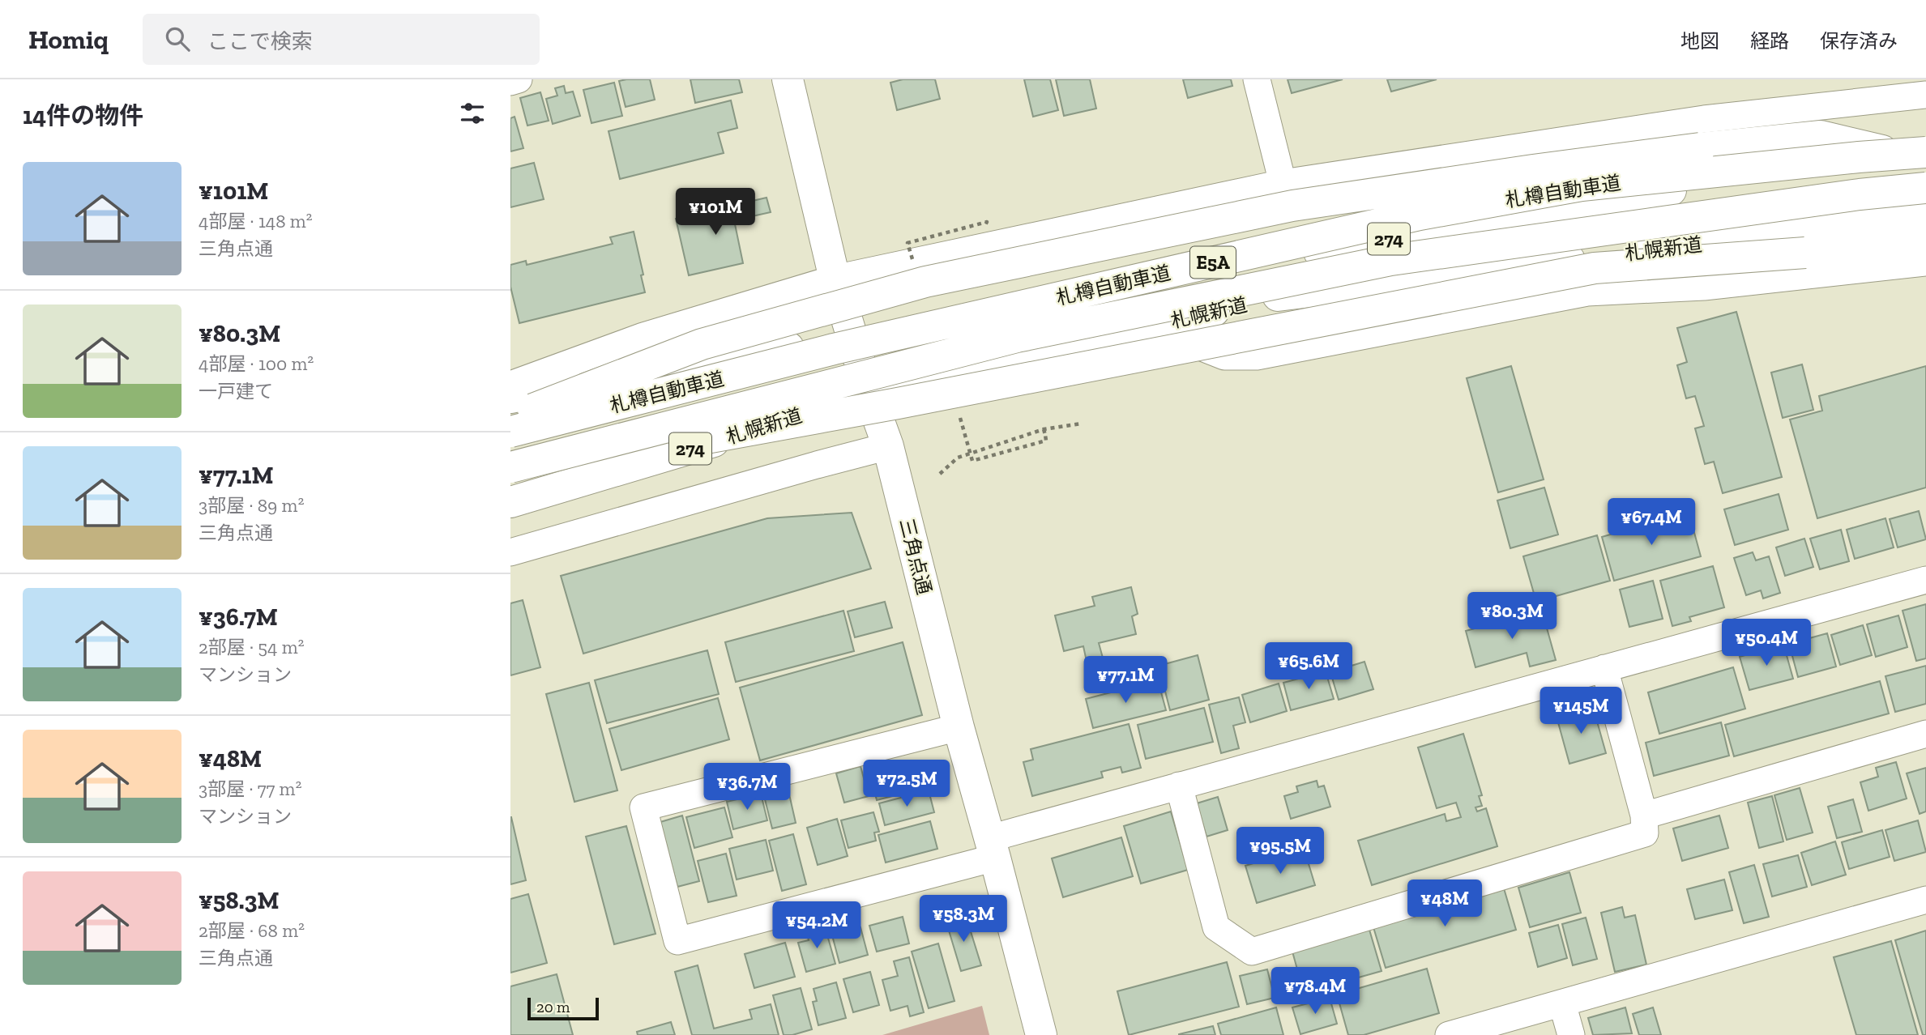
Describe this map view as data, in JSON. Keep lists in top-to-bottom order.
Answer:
{
  "streets": {
    "main road": [
      "札樽自動車道",
      "274",
      "札幌新道",
      "E5A",
      "三角点通"
    ]
  },
  "crossings": [
    ["札幌新道", "三角点通"]
  ],
  "scale_bar": "20 m",
  "page": {
    "header": "Homiq",
    "search": "ここで検索",
    "nav": ["地図", "経路", "保存済み"],
    "heading": "14件の物件",
    "list": [
      {
        "name": "¥101M",
        "note": "4部屋 · 148 m² · 三角点通"
      },
      {
        "name": "¥80.3M",
        "note": "4部屋 · 100 m² · 一戸建て"
      },
      {
        "name": "¥77.1M",
        "note": "3部屋 · 89 m² · 三角点通"
      },
      {
        "name": "¥36.7M",
        "note": "2部屋 · 54 m² · マンション"
      },
      {
        "name": "¥48M",
        "note": "3部屋 · 77 m² · マンション"
      },
      {
        "name": "¥58.3M",
        "note": "2部屋 · 68 m² · 三角点通"
      }
    ],
    "price": [
      "¥101M",
      "¥67.4M",
      "¥80.3M",
      "¥50.4M",
      "¥65.6M",
      "¥77.1M",
      "¥145M",
      "¥72.5M",
      "¥36.7M",
      "¥95.5M",
      "¥48M",
      "¥58.3M",
      "¥54.2M",
      "¥78.4M"
    ],
    "scale": "20 m"
  }
}
